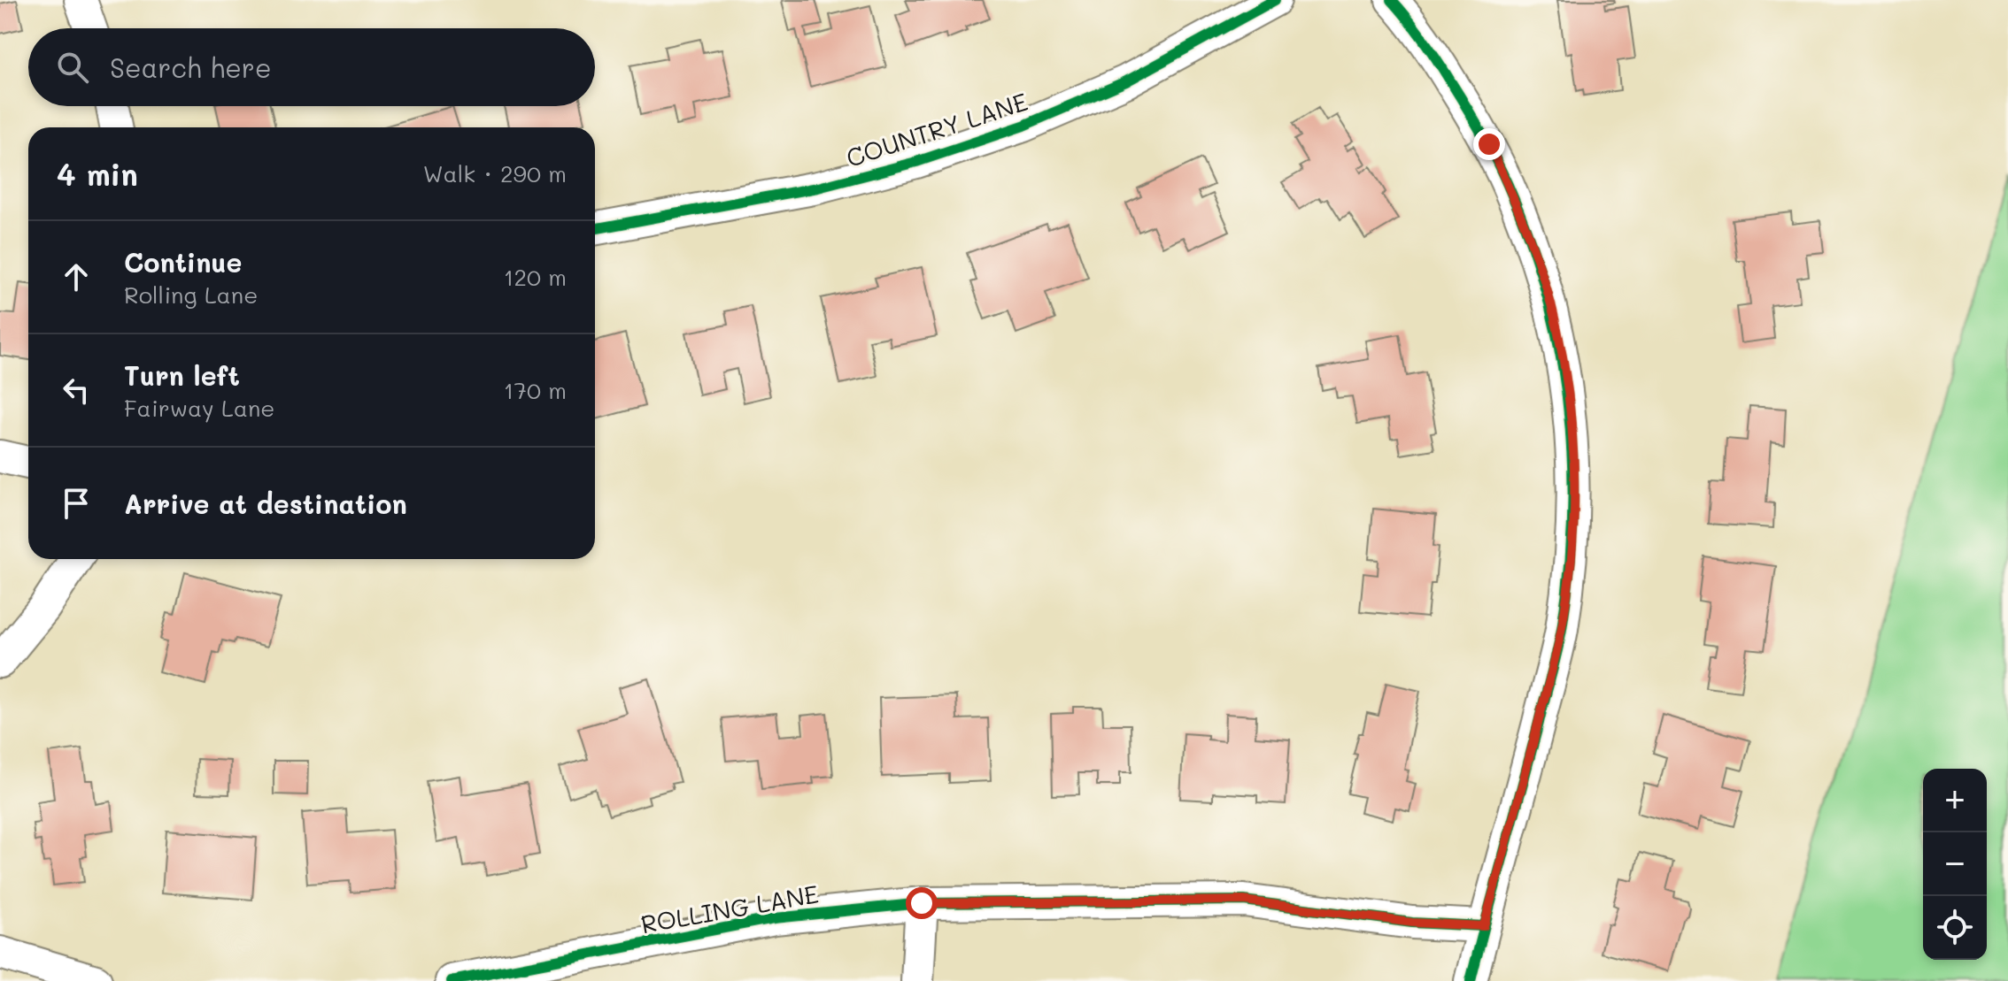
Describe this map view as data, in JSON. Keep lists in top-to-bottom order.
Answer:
{
  "streets": {
    "street": ["COUNTRY LANE", "ROLLING LANE"]
  },
  "page": {
    "search": "Search here",
    "heading": ["4 min", "Walk · 290 m"],
    "list": [
      ["Continue", "Rolling Lane", "120 m"],
      ["Turn left", "Fairway Lane", "170 m"],
      "Arrive at destination"
    ],
    "map_buttons": ["+", "−"]
  }
}
